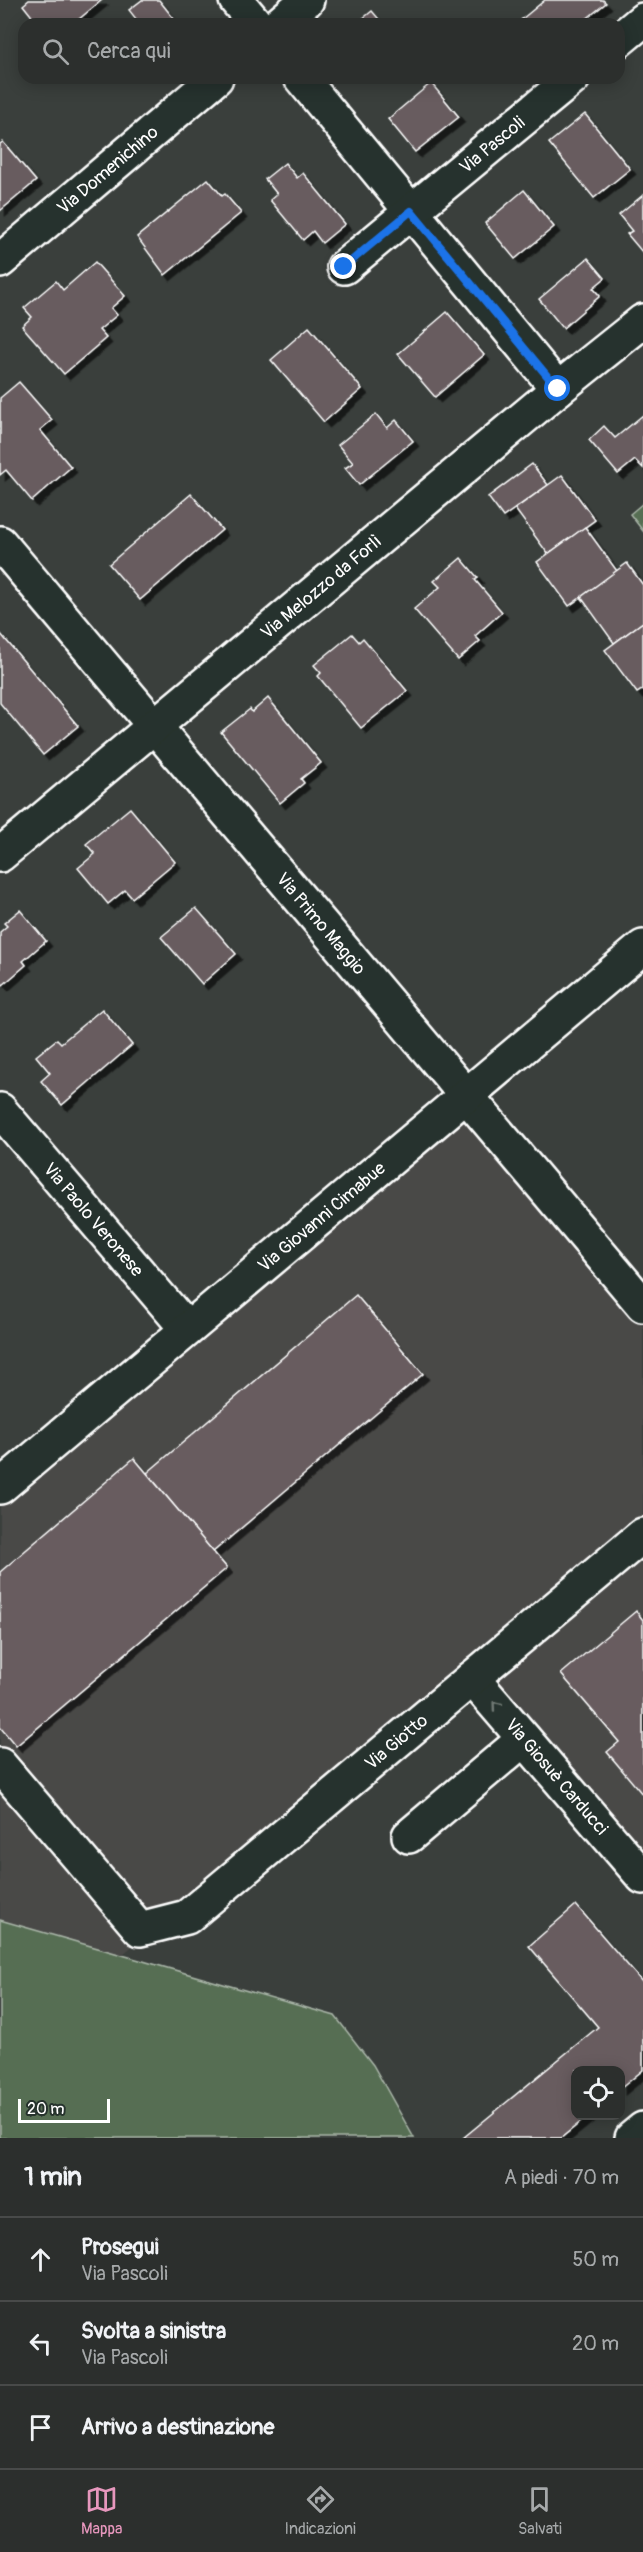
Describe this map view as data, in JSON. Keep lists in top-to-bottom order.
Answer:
{
  "streets": {
    "street": [
      "Via Pascoli",
      "Via Domenichino",
      "Via Melozzo da Forlì",
      "Via Primo Maggio",
      "Via Giovanni Cimabue",
      "Via Paolo Veronese",
      "Via Giotto",
      "Via Giosuè Carducci"
    ]
  },
  "crossings": [
    ["Via Melozzo da Forlì", "Via Primo Maggio"],
    ["Via Primo Maggio", "Via Giovanni Cimabue"],
    ["Via Giovanni Cimabue", "Via Paolo Veronese"],
    ["Via Giotto", "Via Giosuè Carducci"]
  ],
  "scale_bar": "20 m",
  "page": {
    "search": "Cerca qui",
    "scale": "20 m",
    "heading": ["1 min", "A piedi · 70 m"],
    "list": [
      ["Prosegui", "Via Pascoli", "50 m"],
      ["Svolta a sinistra", "Via Pascoli", "20 m"],
      "Arrivo a destinazione"
    ],
    "nav": ["Mappa", "Indicazioni", "Salvati"]
  }
}
